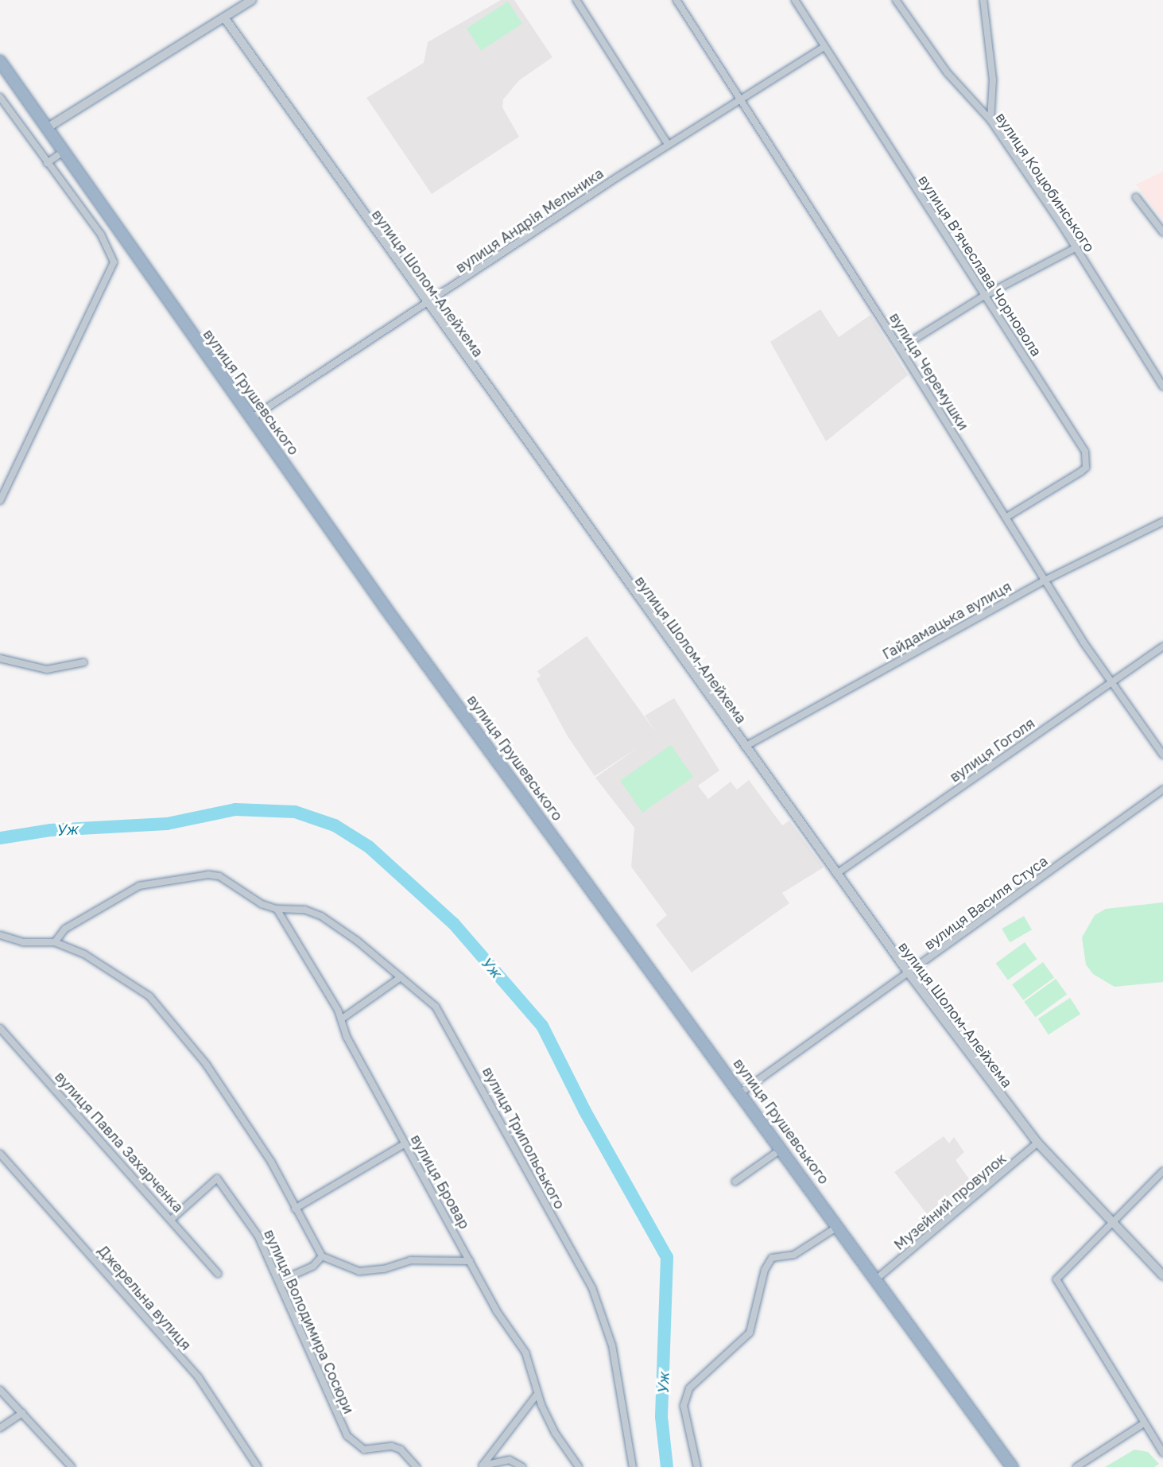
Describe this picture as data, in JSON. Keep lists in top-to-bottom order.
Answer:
{
  "streets": {
    "highway": ["вулиця Грушевського"],
    "street": [
      "вулиця Коцюбинського",
      "вулиця Андрія Мельника",
      "вулиця Вʼячеслава Чорновола",
      "вулиця Шолом-Алейхема",
      "вулиця Черемушки",
      "Гайдамацька вулиця",
      "вулиця Гоголя",
      "вулиця Василя Стуса",
      "вулиця Трипольського",
      "вулиця Павла Захарченка",
      "вулиця Бровар",
      "Музейний провулок",
      "Джерельна вулиця",
      "вулиця Володимира Сосюри"
    ]
  },
  "crossings": [
    ["вулиця Андрія Мельника", "вулиця Вʼячеслава Чорновола"],
    ["вулиця Андрія Мельника", "вулиця Шолом-Алейхема"],
    ["вулиця Андрія Мельника", "вулиця Черемушки"],
    ["вулиця Андрія Мельника", "вулиця Грушевського"],
    ["вулиця Вʼячеслава Чорновола", "вулиця Черемушки"],
    ["вулиця Шолом-Алейхема", "Гайдамацька вулиця"],
    ["вулиця Шолом-Алейхема", "вулиця Гоголя"],
    ["вулиця Шолом-Алейхема", "вулиця Василя Стуса"],
    ["вулиця Шолом-Алейхема", "Музейний провулок"],
    ["вулиця Черемушки", "Гайдамацька вулиця"],
    ["вулиця Черемушки", "вулиця Гоголя"],
    ["вулиця Грушевського", "вулиця Василя Стуса"],
    ["вулиця Грушевського", "Музейний провулок"],
    ["вулиця Трипольського", "вулиця Бровар"],
    ["вулиця Павла Захарченка", "вулиця Володимира Сосюри"]
  ],
  "water": ["Уж"]
}
